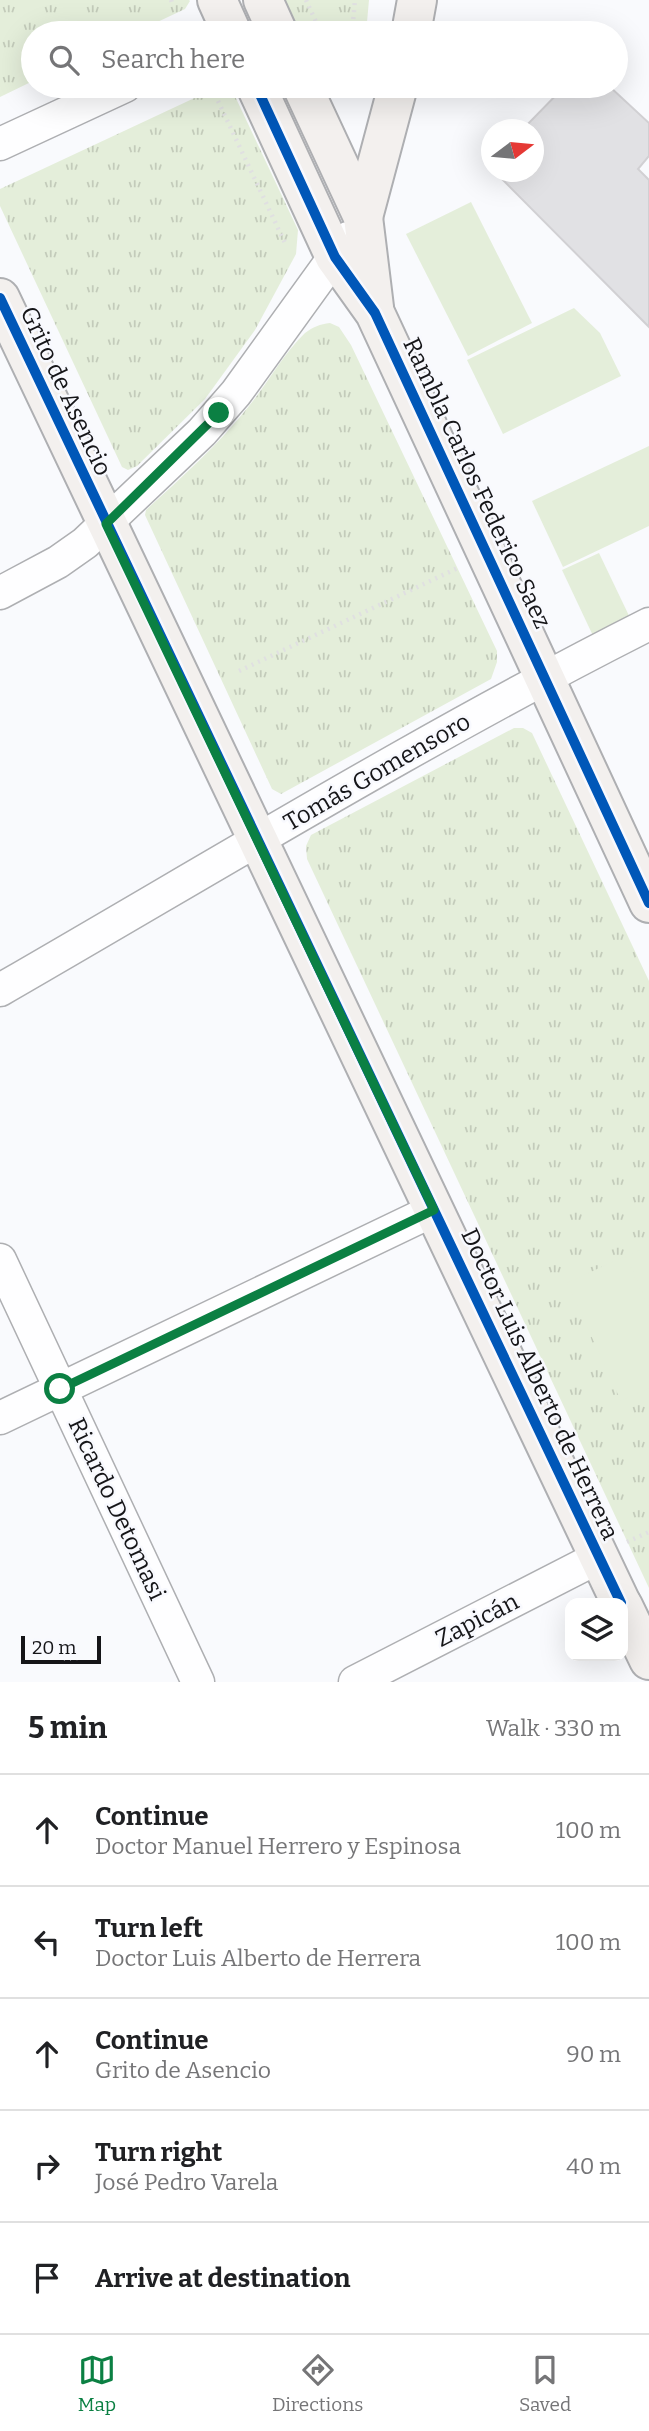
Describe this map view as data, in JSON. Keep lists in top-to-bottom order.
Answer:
{
  "streets": {
    "street": [
      "Grito de Asencio",
      "Rambla Carlos Federico Saez",
      "Tomás Gomensoro",
      "Doctor Luis Alberto de Herrera",
      "Ricardo Detomasi",
      "Zapicán"
    ]
  },
  "crossings": [
    ["Grito de Asencio", "Tomás Gomensoro"],
    ["Grito de Asencio", "Doctor Luis Alberto de Herrera"],
    ["Rambla Carlos Federico Saez", "Tomás Gomensoro"],
    ["Tomás Gomensoro", "Doctor Luis Alberto de Herrera"],
    ["Doctor Luis Alberto de Herrera", "Zapicán"]
  ],
  "scale_bar": "20 m",
  "north": "right",
  "page": {
    "search": "Search here",
    "scale": "20 m",
    "heading": ["5 min", "Walk · 330 m"],
    "list": [
      ["Continue", "Doctor Manuel Herrero y Espinosa", "100 m"],
      ["Turn left", "Doctor Luis Alberto de Herrera", "100 m"],
      ["Continue", "Grito de Asencio", "90 m"],
      ["Turn right", "José Pedro Varela", "40 m"],
      "Arrive at destination"
    ],
    "nav": ["Map", "Directions", "Saved"]
  }
}
